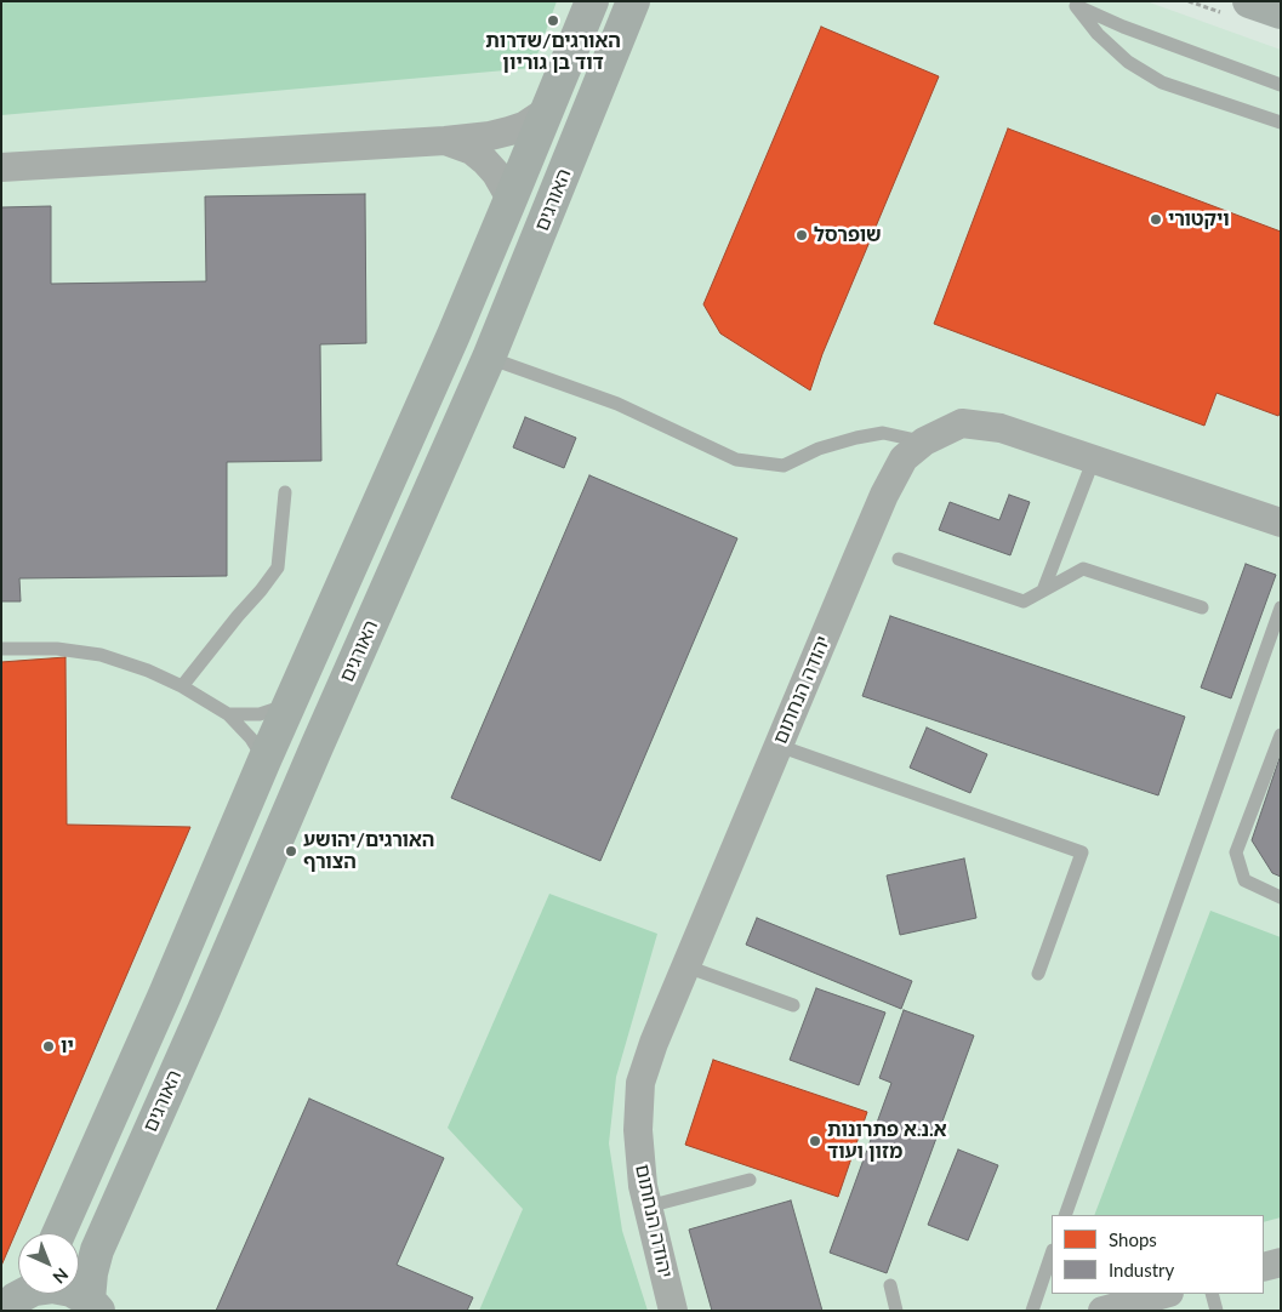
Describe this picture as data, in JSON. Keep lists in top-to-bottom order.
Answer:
{
  "streets": {
    "street": ["האורגים", "יהודה הנחתום"]
  },
  "places": [
    "האורגים/שדרות דוד בן גוריון",
    "ויקטורי",
    "שופרסל",
    "האורגים/יהושע הצורף",
    "יו",
    "א.נ.א פתרונות מזון ועוד"
  ],
  "legend": ["Shops", "Industry"],
  "north": "bottom right"
}
